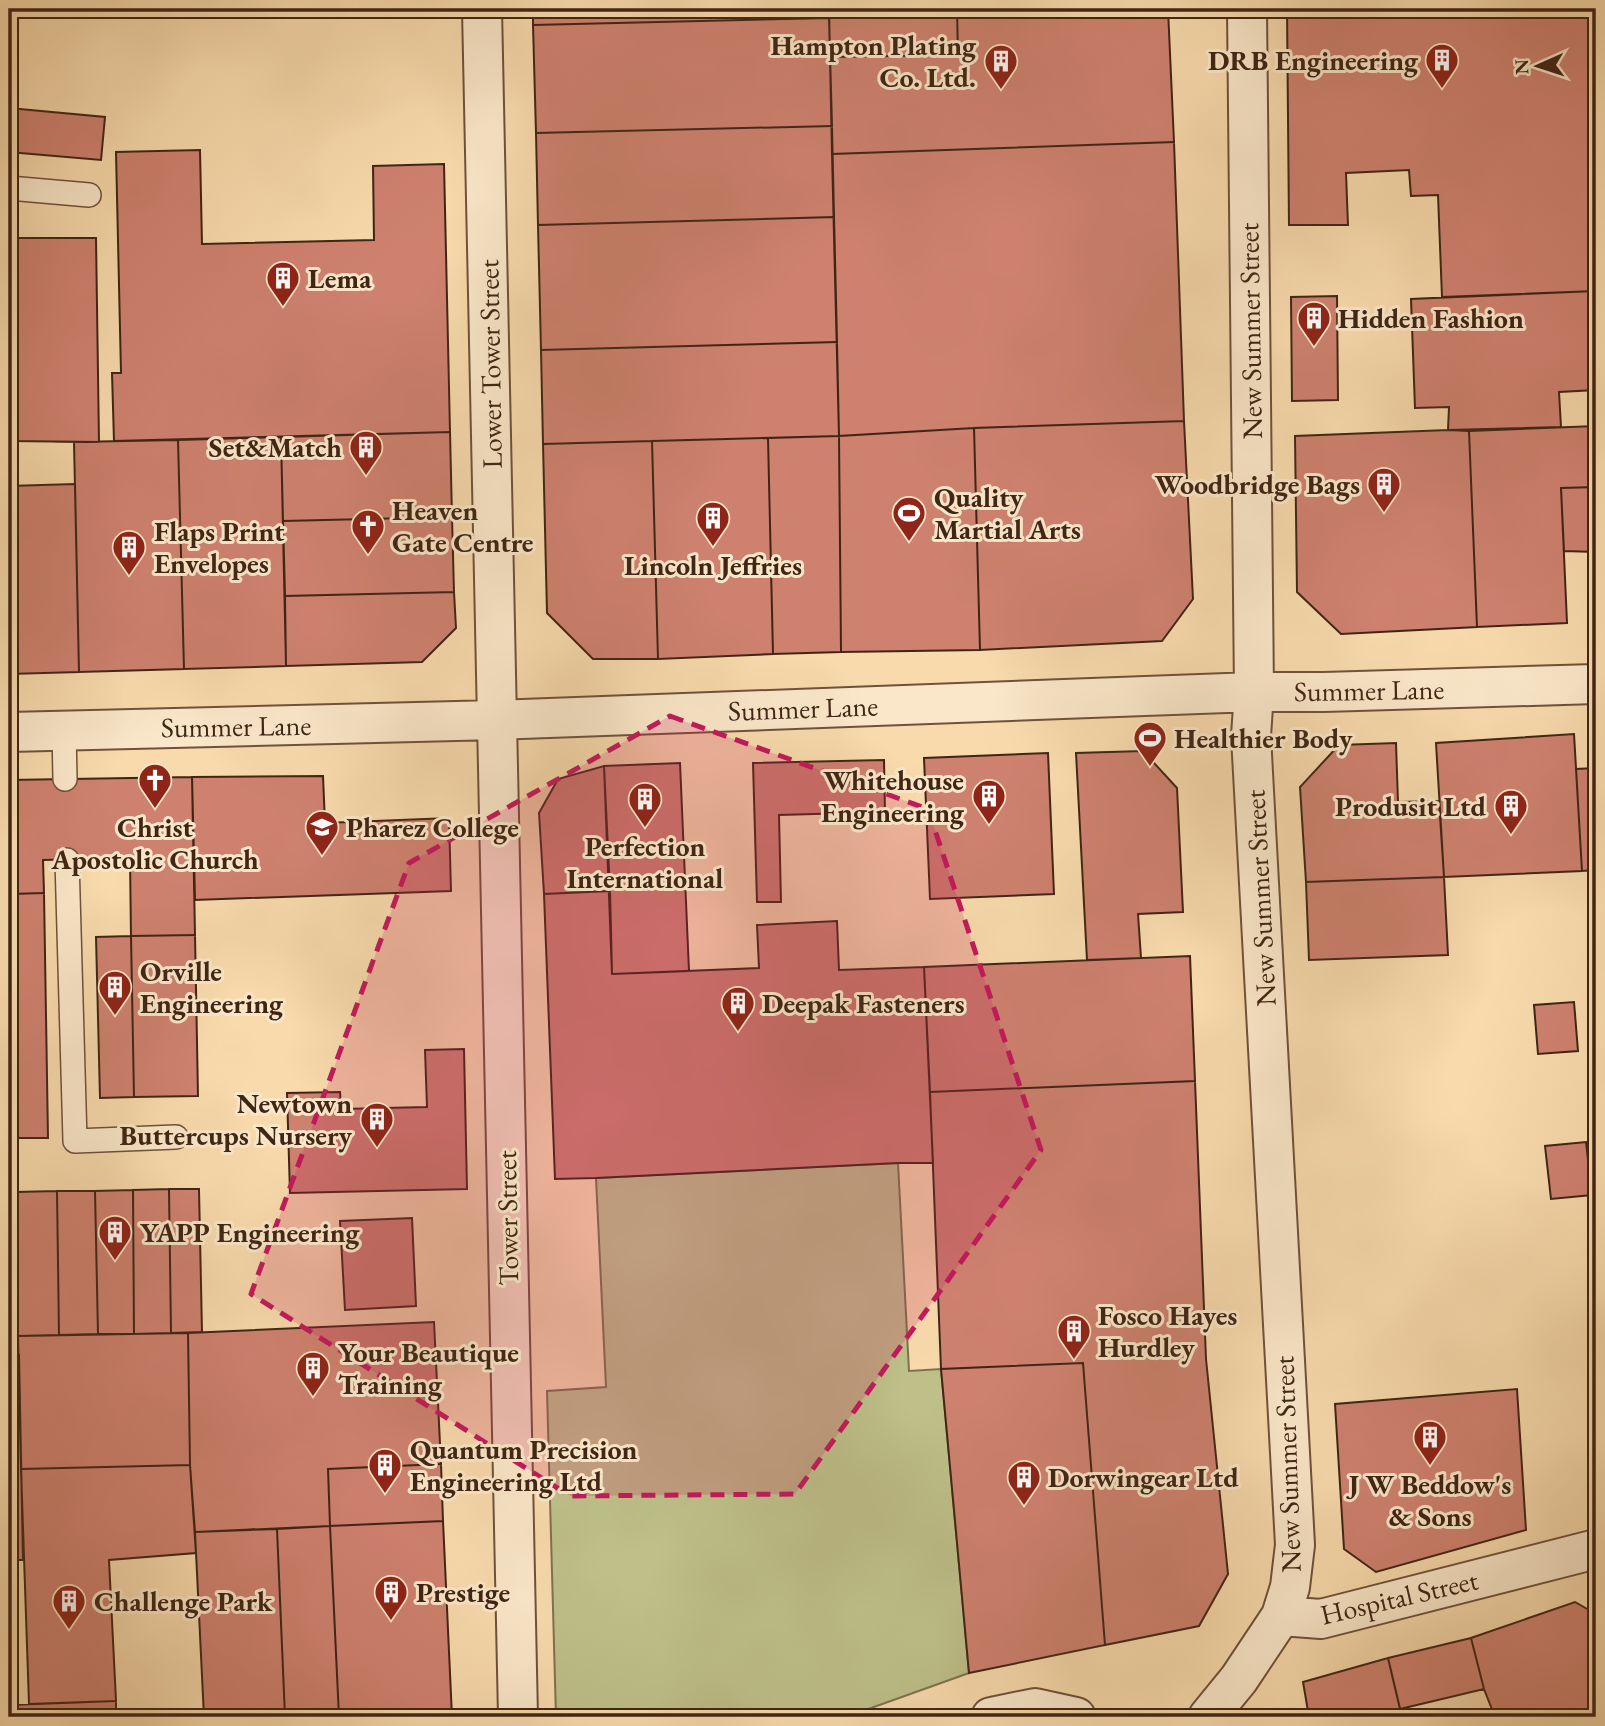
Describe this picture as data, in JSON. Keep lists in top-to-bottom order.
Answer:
{
  "streets": {
    "street": [
      "New Summer Street",
      "Lower Tower Street",
      "Summer Lane",
      "Tower Street",
      "Hospital Street"
    ]
  },
  "crossings": [
    ["New Summer Street", "Summer Lane"],
    ["New Summer Street", "Hospital Street"],
    ["Lower Tower Street", "Summer Lane"],
    ["Lower Tower Street", "Tower Street"],
    ["Summer Lane", "Tower Street"]
  ],
  "places": {
    "building": [
      "DRB Engineering",
      "Hampton Plating Co. Ltd.",
      "Lema",
      "Hidden Fashion",
      "Set&Match",
      "Woodbridge Bags",
      "Lincoln Jeffries",
      "Flaps Print Envelopes",
      "Whitehouse Engineering",
      "Perfection International",
      "Produsit Ltd",
      "Orville Engineering",
      "Deepak Fasteners",
      "Newtown Buttercups Nursery",
      "YAPP Engineering",
      "Fosco Hayes Hurdley",
      "Your Beautique Training",
      "J W Beddow's & Sons",
      "Quantum Precision Engineering Ltd",
      "Dorwingear Ltd",
      "Prestige",
      "Challenge Park"
    ],
    "sports": ["Quality Martial Arts", "Healthier Body"],
    "church": ["Heaven Gate Centre", "Christ Apostolic Church"],
    "school or university": ["Pharez College"]
  },
  "north": "left"
}
